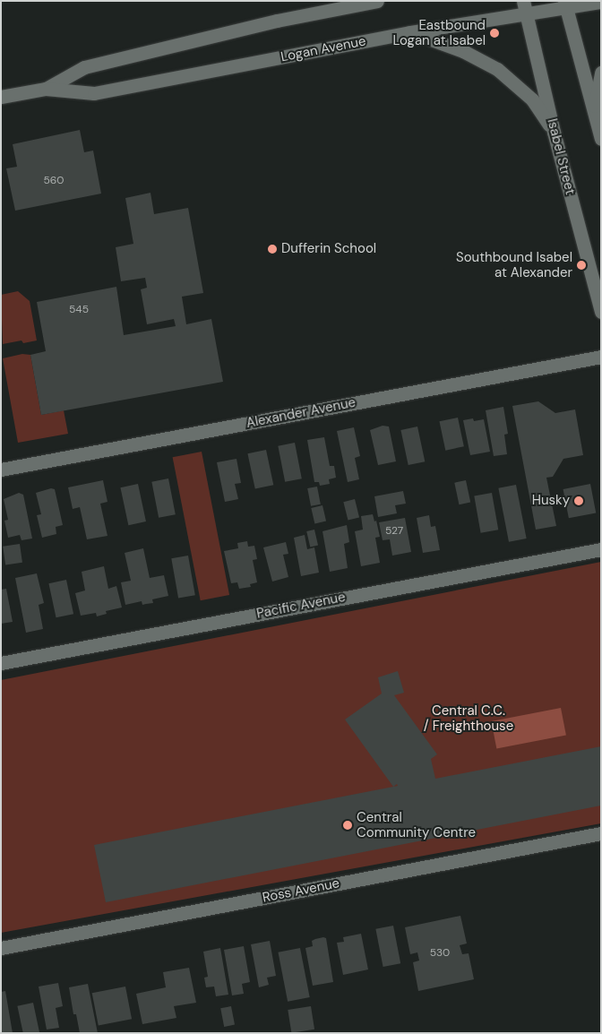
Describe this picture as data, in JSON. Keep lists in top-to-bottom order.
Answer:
{
  "streets": {
    "street": [
      "Logan Avenue",
      "Isabel Street",
      "Alexander Avenue",
      "Pacific Avenue",
      "Ross Avenue"
    ]
  },
  "crossings": [
    ["Logan Avenue", "Isabel Street"]
  ],
  "parks": ["Central C.C. / Freighthouse"],
  "places": [
    "Eastbound Logan at Isabel",
    "Dufferin School",
    "Southbound Isabel at Alexander",
    "Husky",
    "Central Community Centre"
  ],
  "house_numbers": [
    "560",
    "545",
    "527",
    "530"
  ]
}
